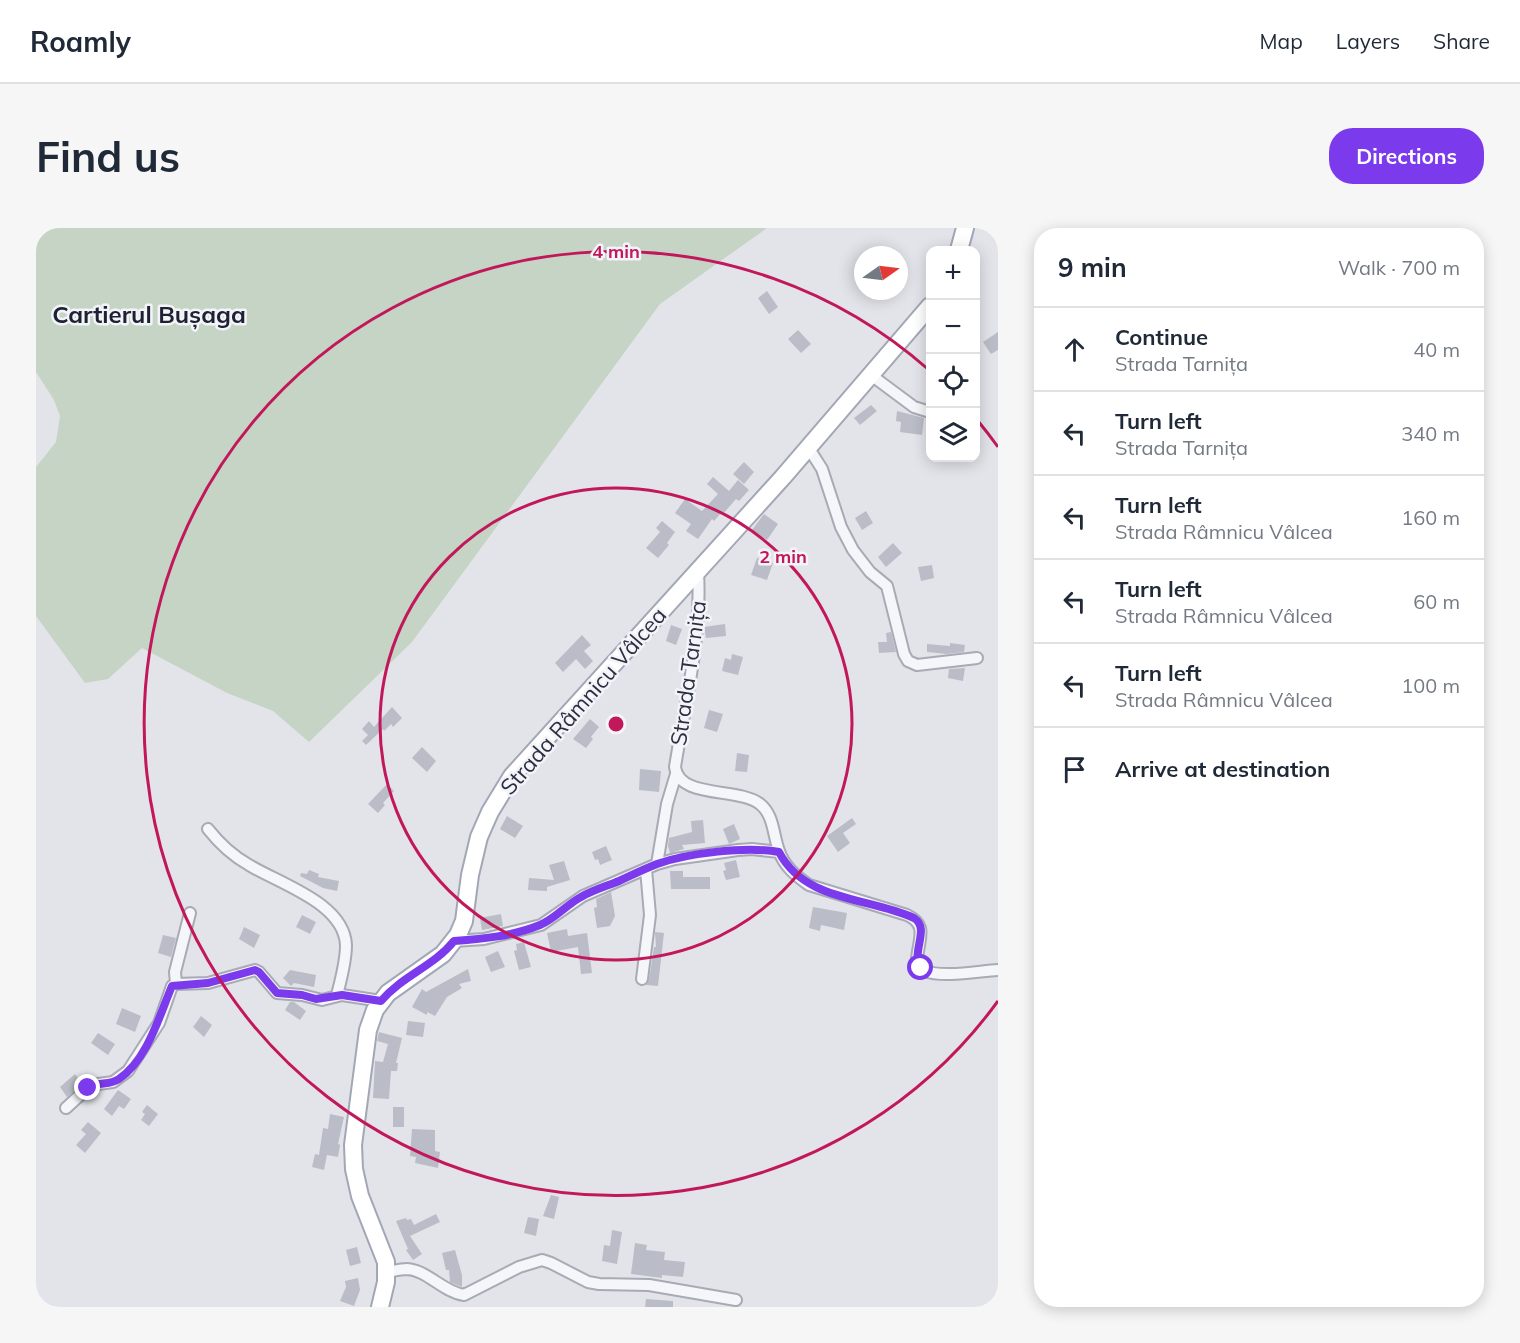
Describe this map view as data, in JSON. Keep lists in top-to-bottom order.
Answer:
{
  "streets": {
    "main road": ["Strada Râmnicu Vâlcea"],
    "street": ["Strada Tarnița"]
  },
  "crossings": [
    ["Strada Tarnița", "Strada Râmnicu Vâlcea"]
  ],
  "districts": ["Cartierul Bușaga"],
  "north": "right",
  "page": {
    "header": "Roamly",
    "nav": ["Map", "Layers", "Share"],
    "buttons": "Directions",
    "title": "Find us",
    "heading": ["9 min", "Walk · 700 m"],
    "map_buttons": ["+", "−"],
    "list": [
      ["Continue", "Strada Tarnița", "40 m"],
      ["Turn left", "Strada Tarnița", "340 m"],
      ["Turn left", "Strada Râmnicu Vâlcea", "160 m"],
      ["Turn left", "Strada Râmnicu Vâlcea", "60 m"],
      ["Turn left", "Strada Râmnicu Vâlcea", "100 m"],
      "Arrive at destination"
    ]
  },
  "rings": ["4 min", "2 min"]
}
